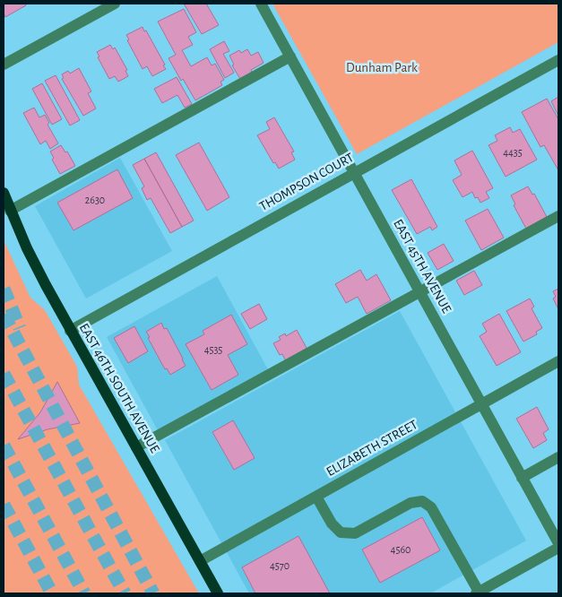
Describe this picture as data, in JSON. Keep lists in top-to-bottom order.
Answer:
{
  "streets": {
    "main road": ["EAST 46TH SOUTH AVENUE"],
    "street": ["THOMPSON COURT", "EAST 45TH AVENUE", "ELIZABETH STREET"]
  },
  "crossings": [
    ["THOMPSON COURT", "EAST 45TH AVENUE"],
    ["THOMPSON COURT", "EAST 46TH SOUTH AVENUE"],
    ["EAST 45TH AVENUE", "ELIZABETH STREET"],
    ["EAST 46TH SOUTH AVENUE", "ELIZABETH STREET"]
  ],
  "parks": ["Dunham Park"],
  "house_numbers": [
    "4435",
    "2630",
    "4535",
    "4560",
    "4570"
  ]
}
